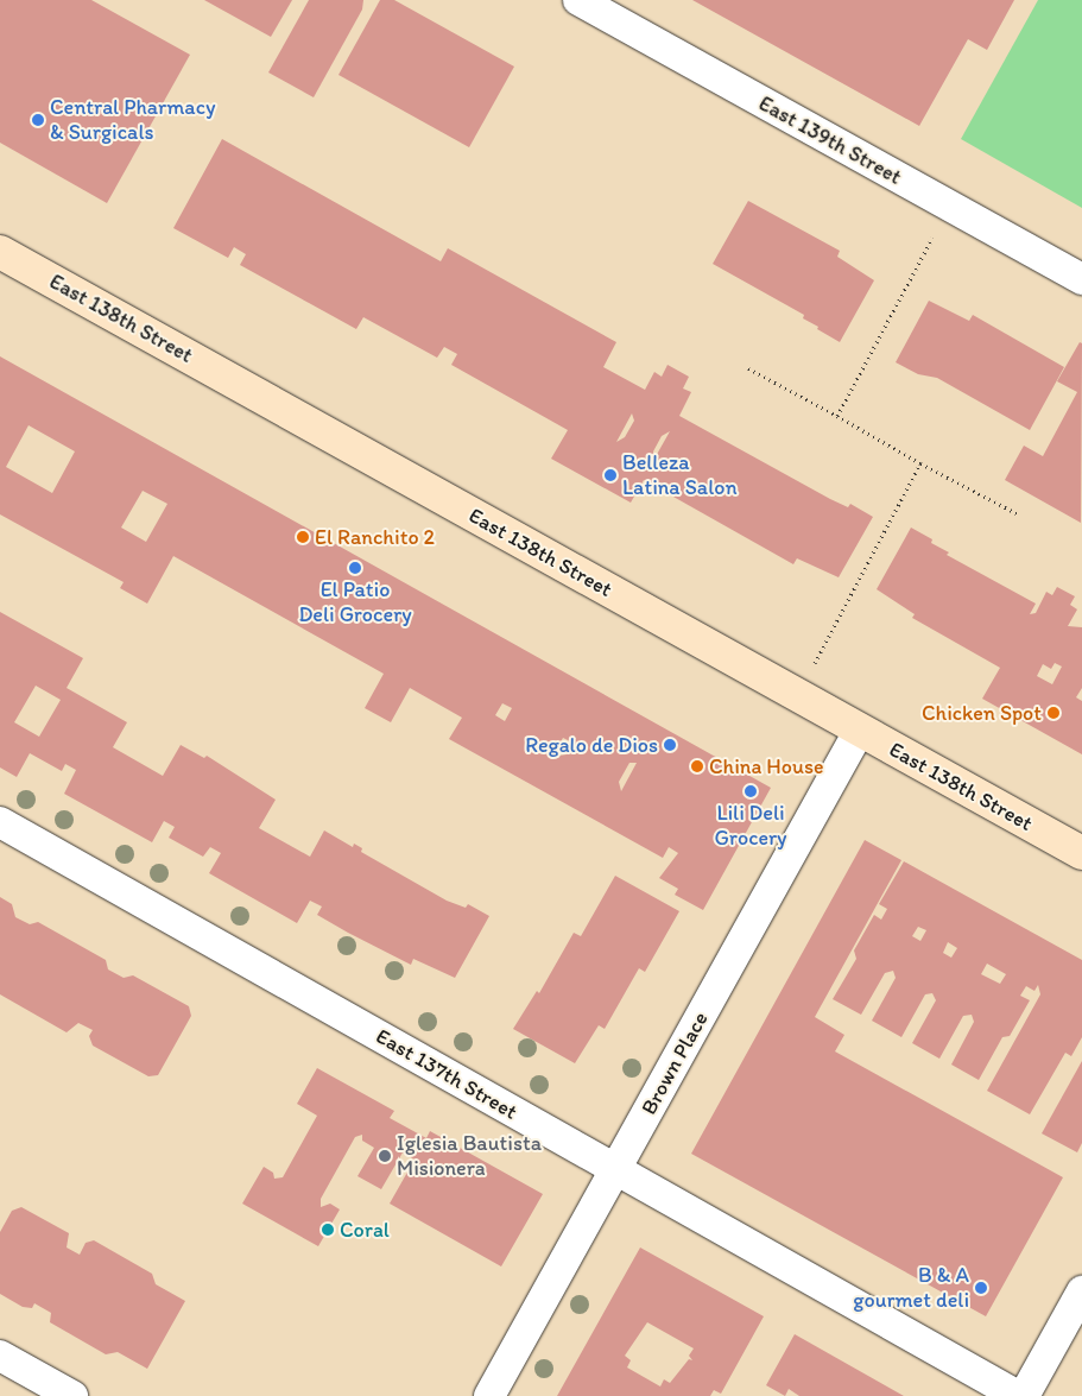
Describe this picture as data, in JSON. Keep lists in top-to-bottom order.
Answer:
{
  "streets": {
    "main road": ["East 138th Street"],
    "street": ["East 139th Street", "Brown Place", "East 137th Street"]
  },
  "crossings": [
    ["East 138th Street", "Brown Place"],
    ["Brown Place", "East 137th Street"]
  ],
  "places": [
    "Central Pharmacy & Surgicals",
    "Belleza Latina Salon",
    "El Ranchito 2",
    "El Patio Deli Grocery",
    "Chicken Spot",
    "Regalo de Dios",
    "China House",
    "Lili Deli Grocery",
    "Iglesia Bautista Misionera",
    "Coral",
    "B & A gourmet deli"
  ]
}
